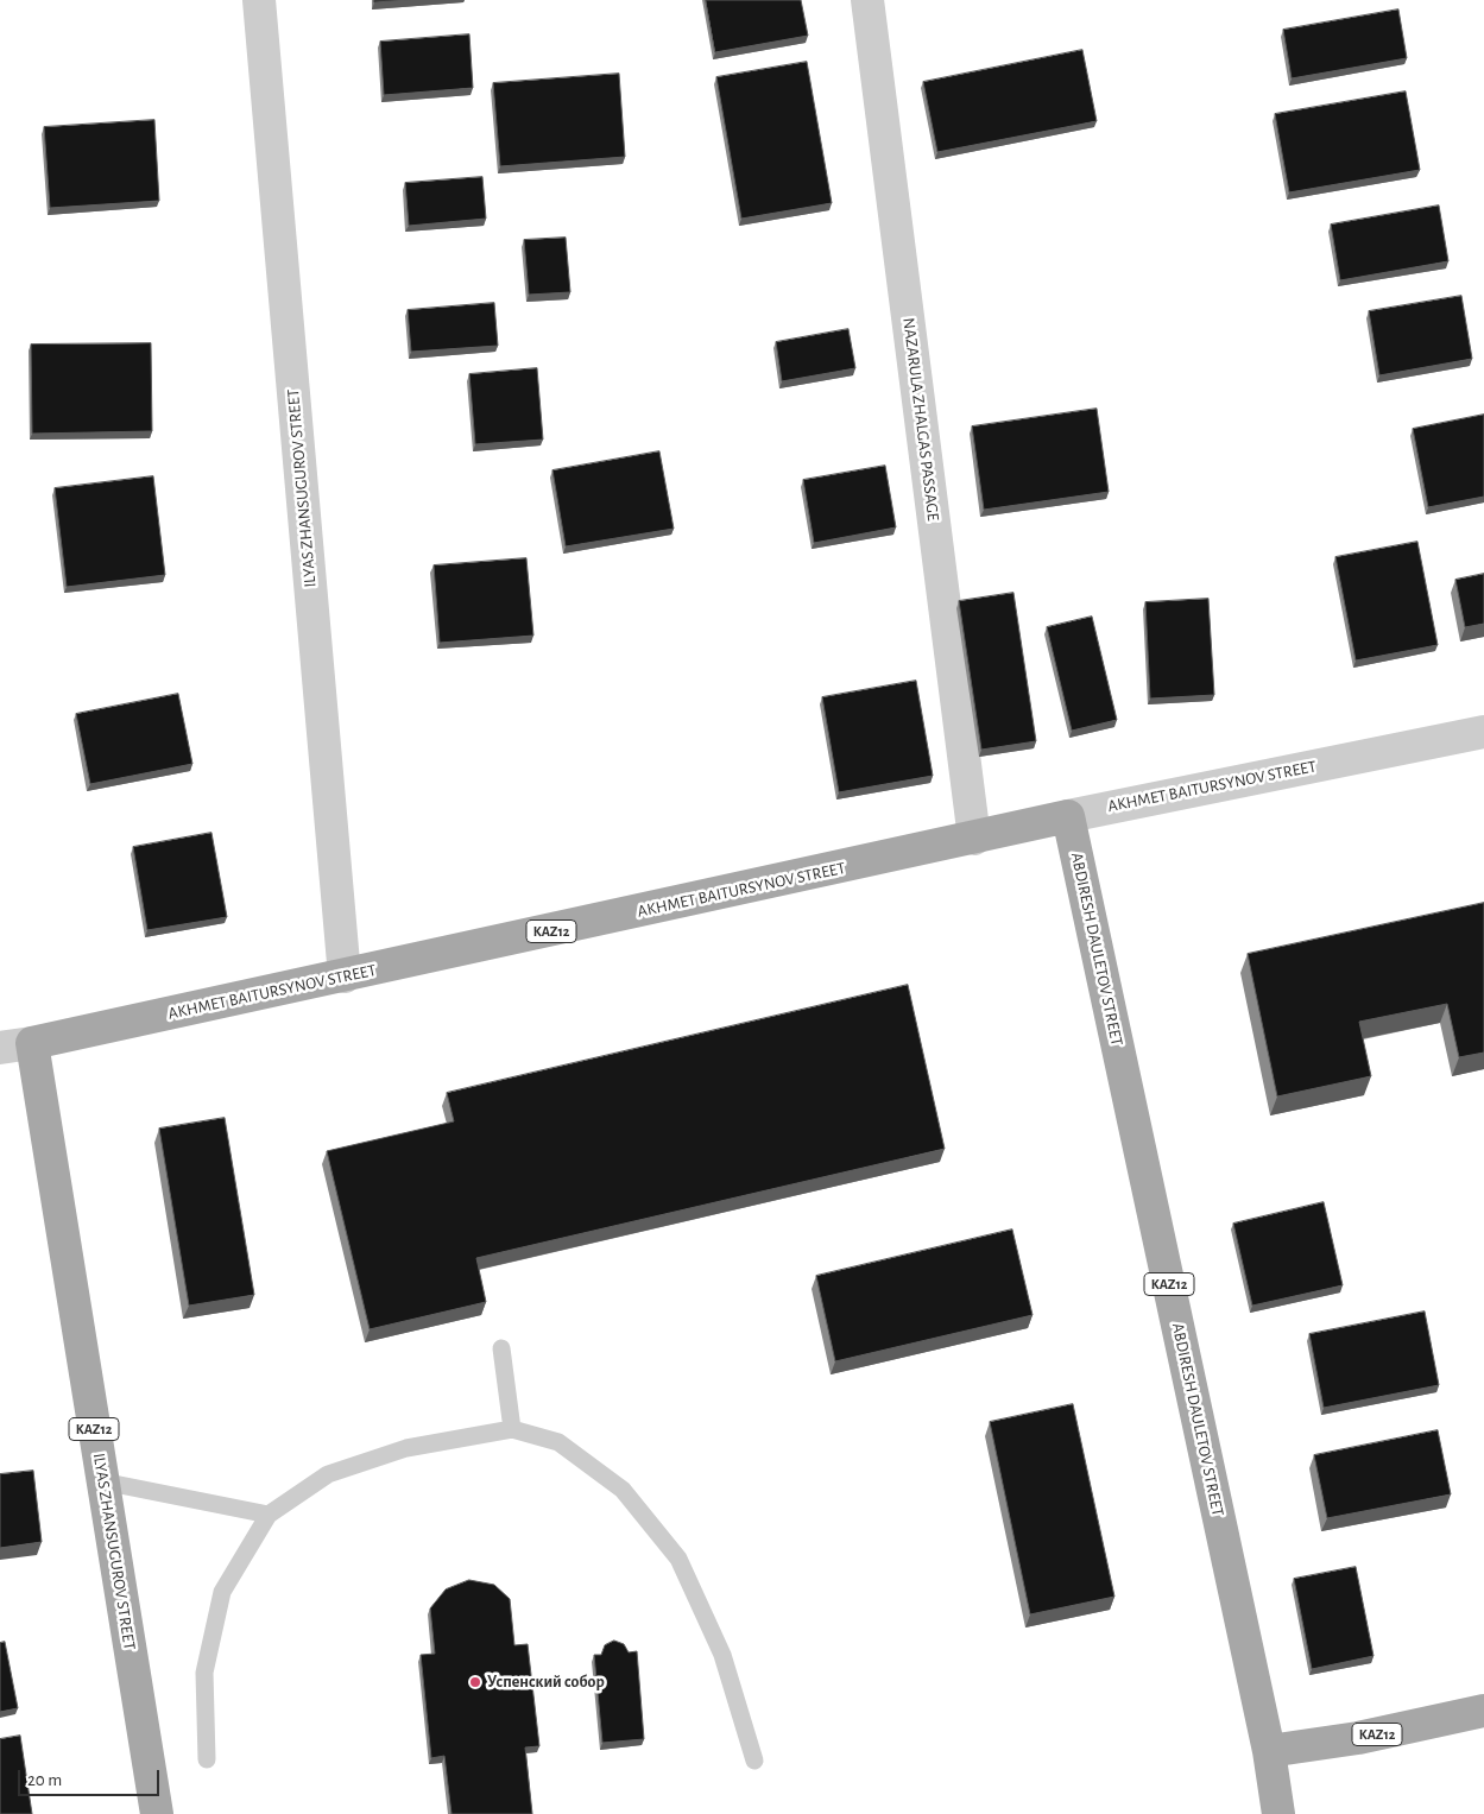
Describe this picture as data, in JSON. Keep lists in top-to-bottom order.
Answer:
{
  "streets": {
    "main road": [
      "ILYAS ZHANSUGUROV STREET",
      "AKHMET BAITURSYNOV STREET",
      "KAZ12",
      "ABDIRESH DAULETOV STREET"
    ],
    "street": ["NAZARULA ZHALGAS PASSAGE"]
  },
  "crossings": [
    ["NAZARULA ZHALGAS PASSAGE", "AKHMET BAITURSYNOV STREET"],
    ["ILYAS ZHANSUGUROV STREET", "AKHMET BAITURSYNOV STREET"],
    ["AKHMET BAITURSYNOV STREET", "ABDIRESH DAULETOV STREET"],
    ["KAZ12", "ABDIRESH DAULETOV STREET"]
  ],
  "places": ["Успенский собор"],
  "scale_bar": "20 m"
}
